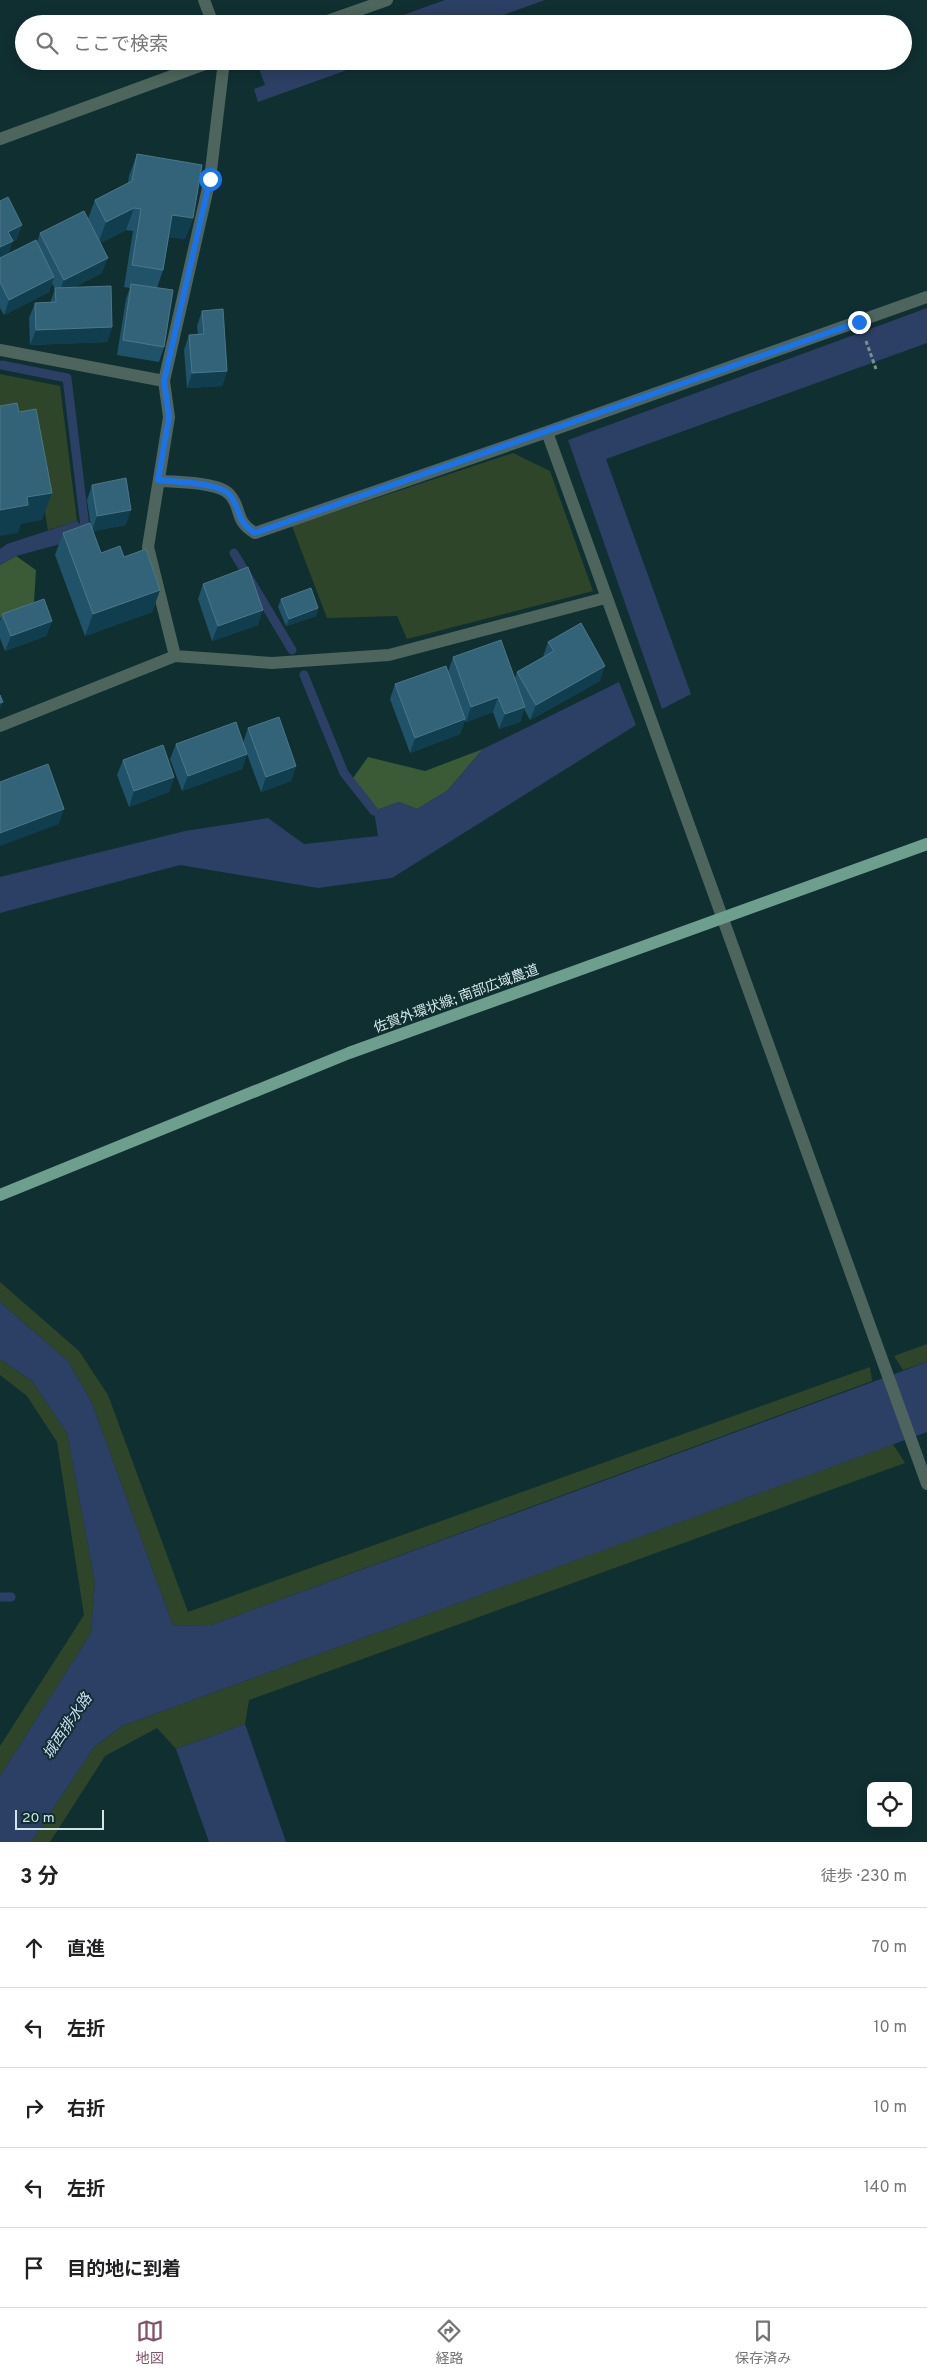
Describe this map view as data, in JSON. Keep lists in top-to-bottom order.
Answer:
{
  "streets": {
    "main road": ["佐賀外環状線; 南部広域農道"]
  },
  "water": ["城西排水路"],
  "scale_bar": "20 m",
  "page": {
    "search": "ここで検索",
    "scale": "20 m",
    "heading": ["3 分", "徒歩 · 230 m"],
    "list": [
      ["直進", "70 m"],
      ["左折", "10 m"],
      ["右折", "10 m"],
      ["左折", "140 m"],
      "目的地に到着"
    ],
    "nav": ["地図", "経路", "保存済み"]
  }
}
